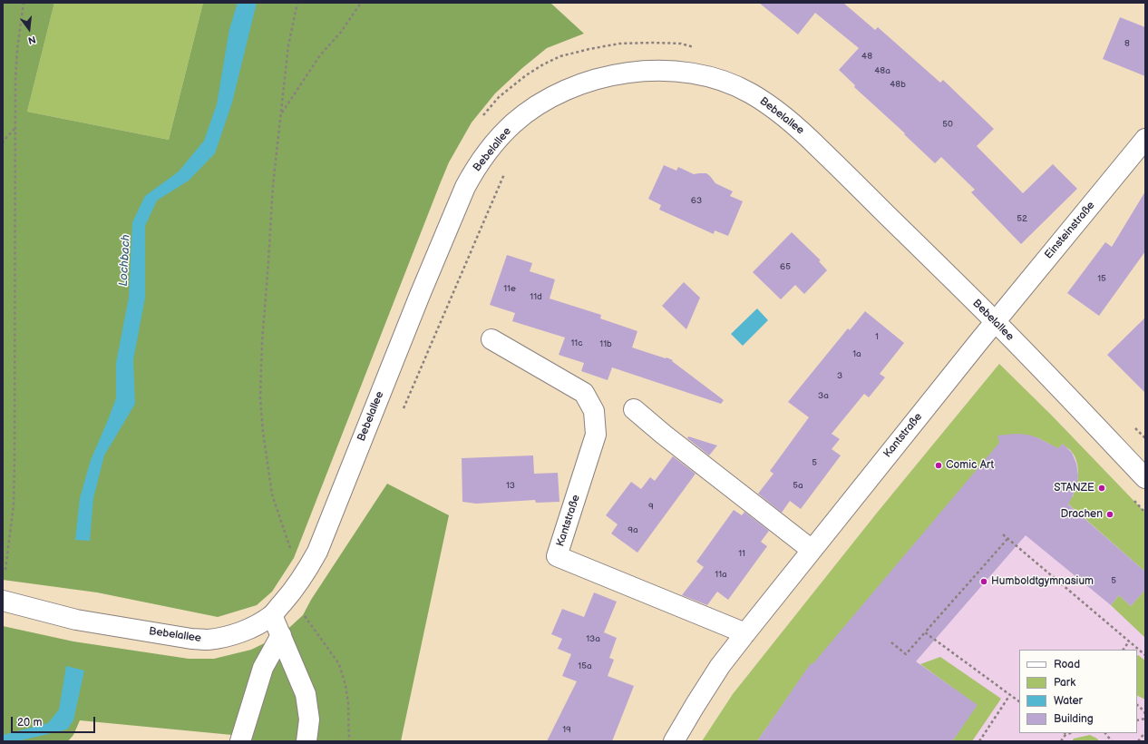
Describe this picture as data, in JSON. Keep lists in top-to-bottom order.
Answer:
{
  "streets": {
    "street": ["Bebelallee", "Einsteinstraße", "Kantstraße"]
  },
  "crossings": [
    ["Bebelallee", "Einsteinstraße"],
    ["Bebelallee", "Kantstraße"],
    ["Einsteinstraße", "Kantstraße"]
  ],
  "water": ["Lochbach"],
  "places": [
    "Comic Art",
    "STANZE",
    "Drachen",
    "Humboldtgymnasium"
  ],
  "house_numbers": [
    "8",
    "48",
    "48a",
    "48b",
    "50",
    "63",
    "52",
    "65",
    "15",
    "11e",
    "11d",
    "1",
    "11c",
    "11b",
    "1a",
    "3",
    "3a",
    "5",
    "13",
    "5a",
    "9",
    "9a",
    "11",
    "11a",
    "5",
    "13a",
    "15a",
    "19"
  ],
  "legend": [
    "Road",
    "Park",
    "Water",
    "Building"
  ],
  "scale_bar": "20 m",
  "north": "bottom"
}
